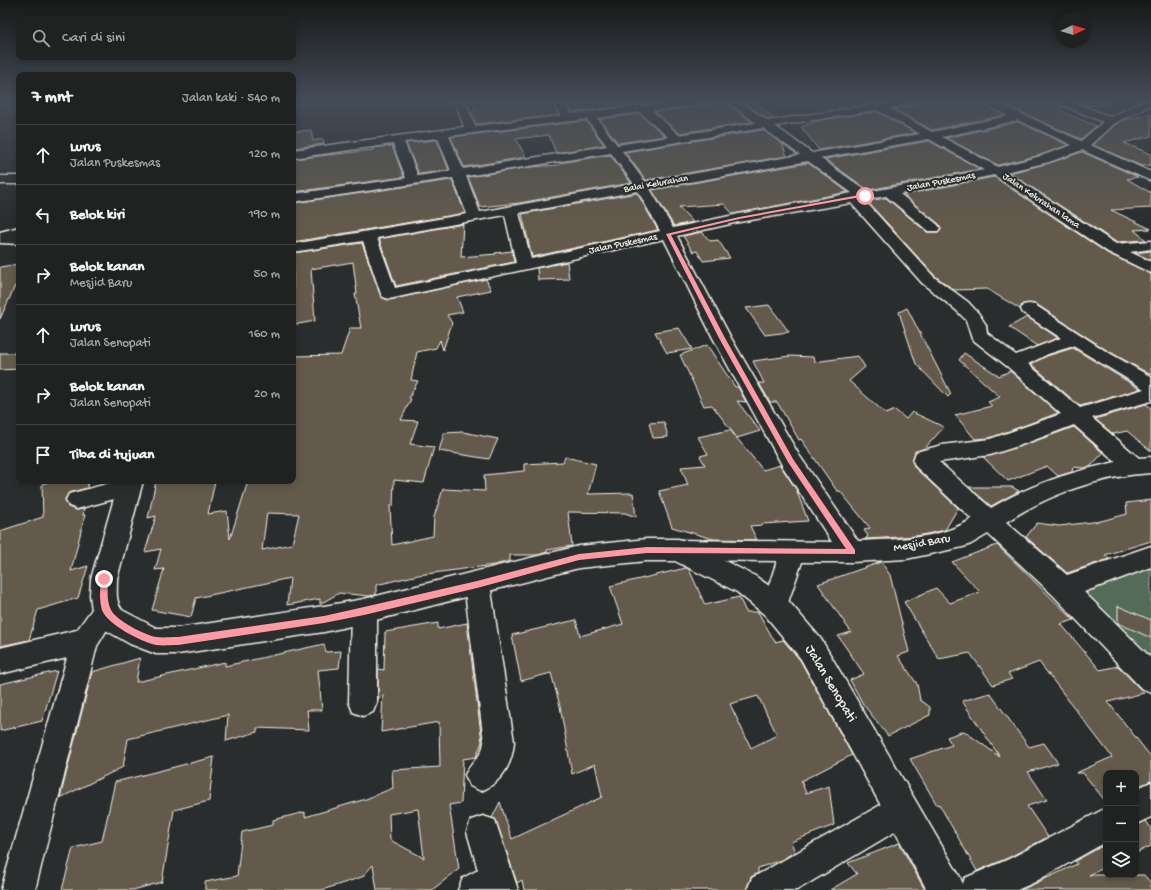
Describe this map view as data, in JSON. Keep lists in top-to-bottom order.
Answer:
{
  "streets": {
    "main road": ["Jalan Senopati"],
    "street": [
      "Jalan Puskesmas",
      "Balai Kelurahan",
      "Jalan Kelurahan lama",
      "Mesjid Baru"
    ]
  },
  "crossings": [
    ["Jalan Puskesmas", "Balai Kelurahan"],
    ["Jalan Puskesmas", "Jalan Kelurahan lama"],
    ["Mesjid Baru", "Jalan Senopati"]
  ],
  "north": "right",
  "page": {
    "search": "Cari di sini",
    "heading": ["7 mnt", "Jalan kaki · 540 m"],
    "list": [
      ["Lurus", "Jalan Puskesmas", "120 m"],
      ["Belok kiri", "190 m"],
      ["Belok kanan", "Mesjid Baru", "50 m"],
      ["Lurus", "Jalan Senopati", "160 m"],
      ["Belok kanan", "Jalan Senopati", "20 m"],
      "Tiba di tujuan"
    ],
    "map_buttons": ["+", "−"]
  }
}
